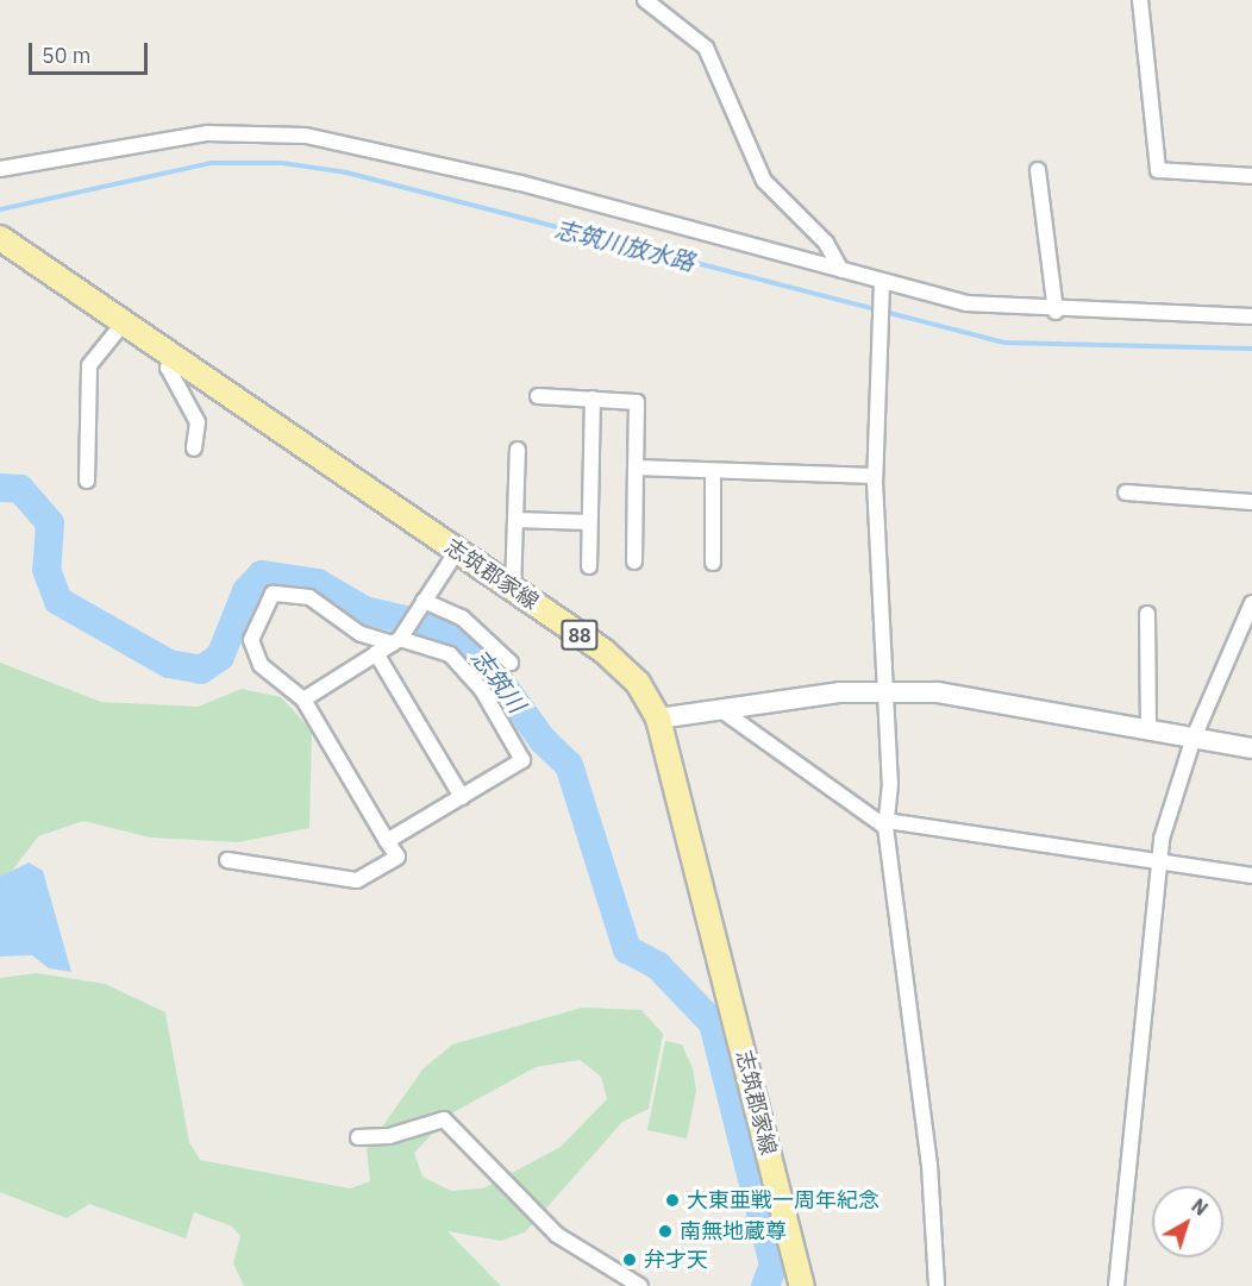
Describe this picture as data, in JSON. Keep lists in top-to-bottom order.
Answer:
{
  "streets": {
    "main road": ["志筑郡家線", "88"]
  },
  "water": ["志筑川放水路", "志筑川"],
  "places": ["大東亜戦一周年紀念", "南無地蔵尊", "弁才天"],
  "scale_bar": "50 m",
  "north": "top right"
}
